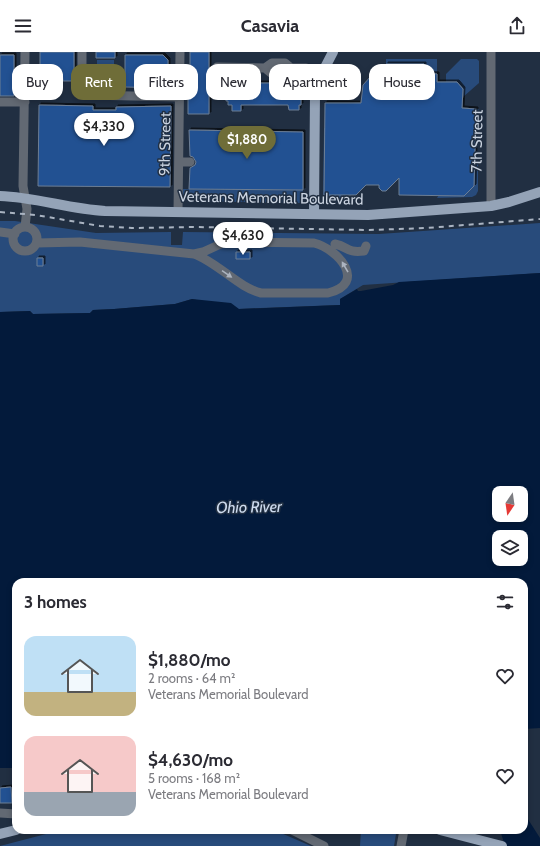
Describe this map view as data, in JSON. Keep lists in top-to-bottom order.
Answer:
{
  "streets": {
    "main road": ["Veterans Memorial Boulevard"],
    "street": ["7th Street", "9th Street"]
  },
  "crossings": [
    ["7th Street", "Veterans Memorial Boulevard"],
    ["9th Street", "Veterans Memorial Boulevard"]
  ],
  "water": ["Ohio River"],
  "north": "bottom",
  "page": {
    "header": "Casavia",
    "chip": [
      "Buy",
      "Rent",
      "Filters",
      "New",
      "Apartment",
      "House"
    ],
    "price": ["$4,330", "$1,880", "$4,630"],
    "heading": "3 homes",
    "list": [
      {
        "name": "$1,880/mo",
        "note": "2 rooms · 64 m² · Veterans Memorial Boulevard"
      },
      {
        "name": "$4,630/mo",
        "note": "5 rooms · 168 m² · Veterans Memorial Boulevard"
      }
    ]
  }
}
